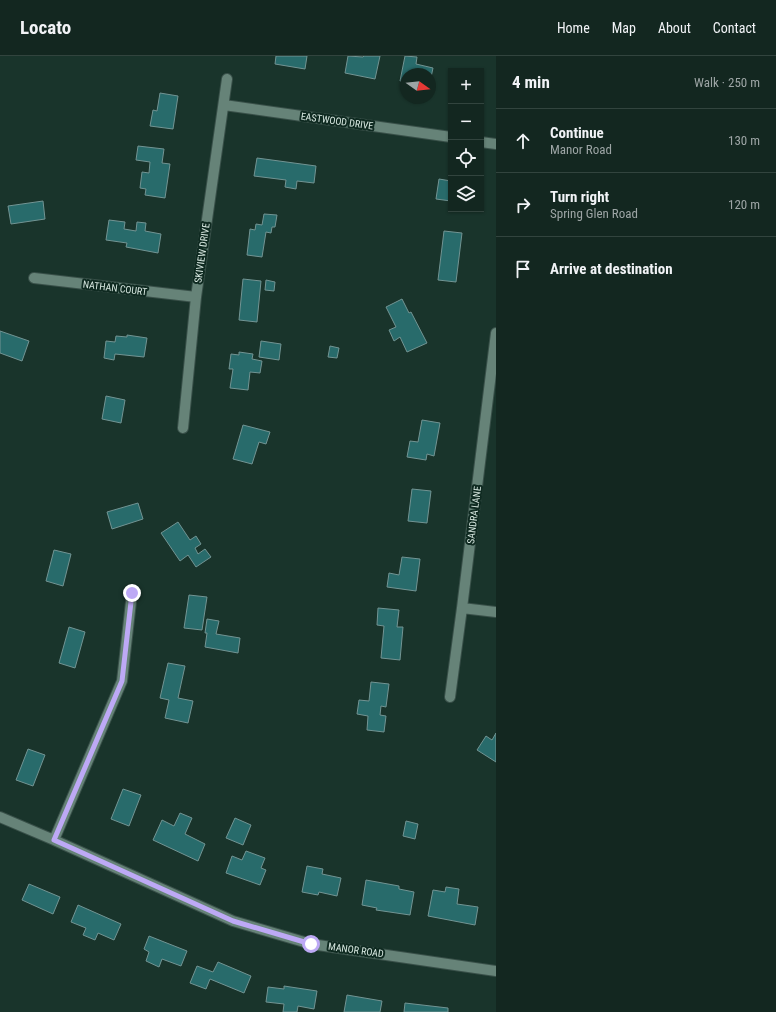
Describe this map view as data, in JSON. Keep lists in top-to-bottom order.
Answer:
{
  "streets": {
    "street": [
      "EASTWOOD DRIVE",
      "SKIVIEW DRIVE",
      "NATHAN COURT",
      "SANDRA LANE",
      "MANOR ROAD"
    ]
  },
  "crossings": [
    ["EASTWOOD DRIVE", "SKIVIEW DRIVE"],
    ["SKIVIEW DRIVE", "NATHAN COURT"]
  ],
  "north": "right",
  "page": {
    "header": "Locato",
    "nav": [
      "Home",
      "Map",
      "About",
      "Contact"
    ],
    "heading": ["4 min", "Walk · 250 m"],
    "map_buttons": ["+", "−"],
    "list": [
      ["Continue", "Manor Road", "130 m"],
      ["Turn right", "Spring Glen Road", "120 m"],
      "Arrive at destination"
    ]
  }
}
